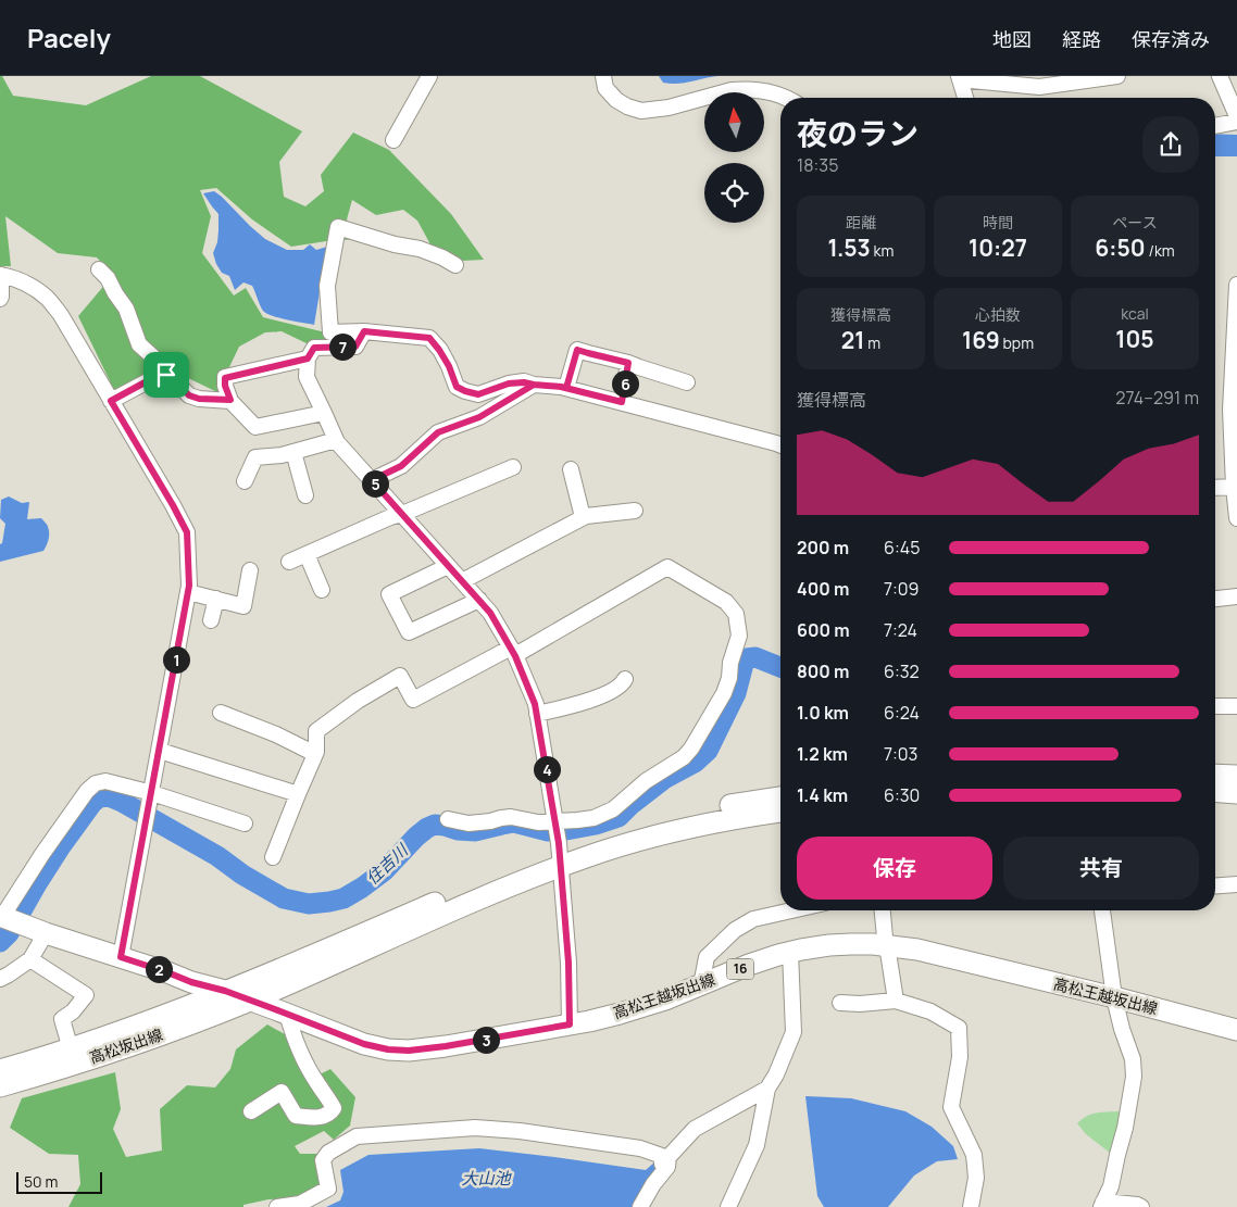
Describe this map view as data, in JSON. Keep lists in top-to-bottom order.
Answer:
{
  "streets": {
    "main road": ["16", "高松王越坂出線", "高松坂出線"]
  },
  "crossings": [
    ["高松王越坂出線", "高松坂出線"]
  ],
  "water": ["住吉川", "大山池"],
  "scale_bar": "50 m",
  "north": "top",
  "page": {
    "header": "Pacely",
    "nav": ["地図", "経路", "保存済み"],
    "heading": ["夜のラン", "18:35"],
    "stats": [
      ["距離", "1.53 km"],
      ["時間", "10:27"],
      ["ペース", "6:50 /km"],
      ["獲得標高", "21 m"],
      ["心拍数", "169 bpm"],
      ["kcal", "105"]
    ],
    "pins": [
      "7",
      "6",
      "5",
      "1",
      "4",
      "2",
      "3"
    ],
    "chart": ["獲得標高", "274–291 m"],
    "list": [
      {
        "name": "200 m",
        "note": "6:45"
      },
      {
        "name": "400 m",
        "note": "7:09"
      },
      {
        "name": "600 m",
        "note": "7:24"
      },
      {
        "name": "800 m",
        "note": "6:32"
      },
      {
        "name": "1.0 km",
        "note": "6:24"
      },
      {
        "name": "1.2 km",
        "note": "7:03"
      },
      {
        "name": "1.4 km",
        "note": "6:30"
      }
    ],
    "buttons": ["保存", "共有"],
    "scale": "50 m"
  }
}
